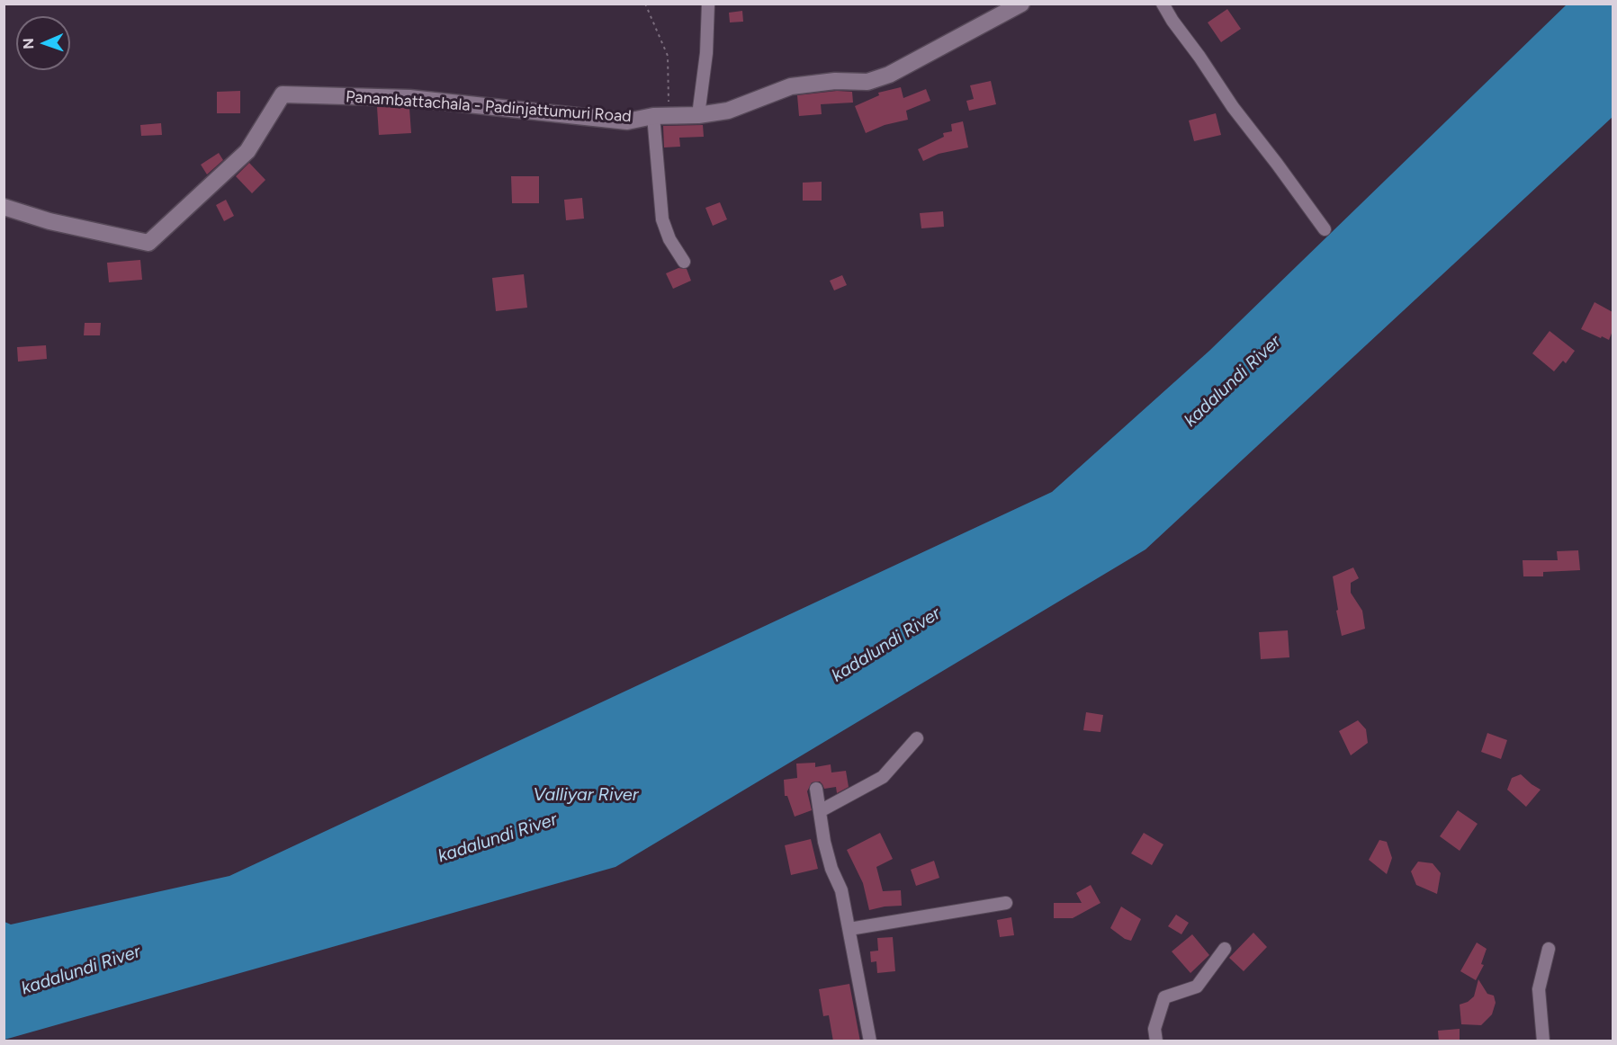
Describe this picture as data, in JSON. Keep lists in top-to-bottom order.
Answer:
{
  "streets": {
    "main road": ["Panambattachala - Padinjattumuri Road"]
  },
  "water": ["kadalundi River", "Valliyar River"],
  "north": "left"
}
